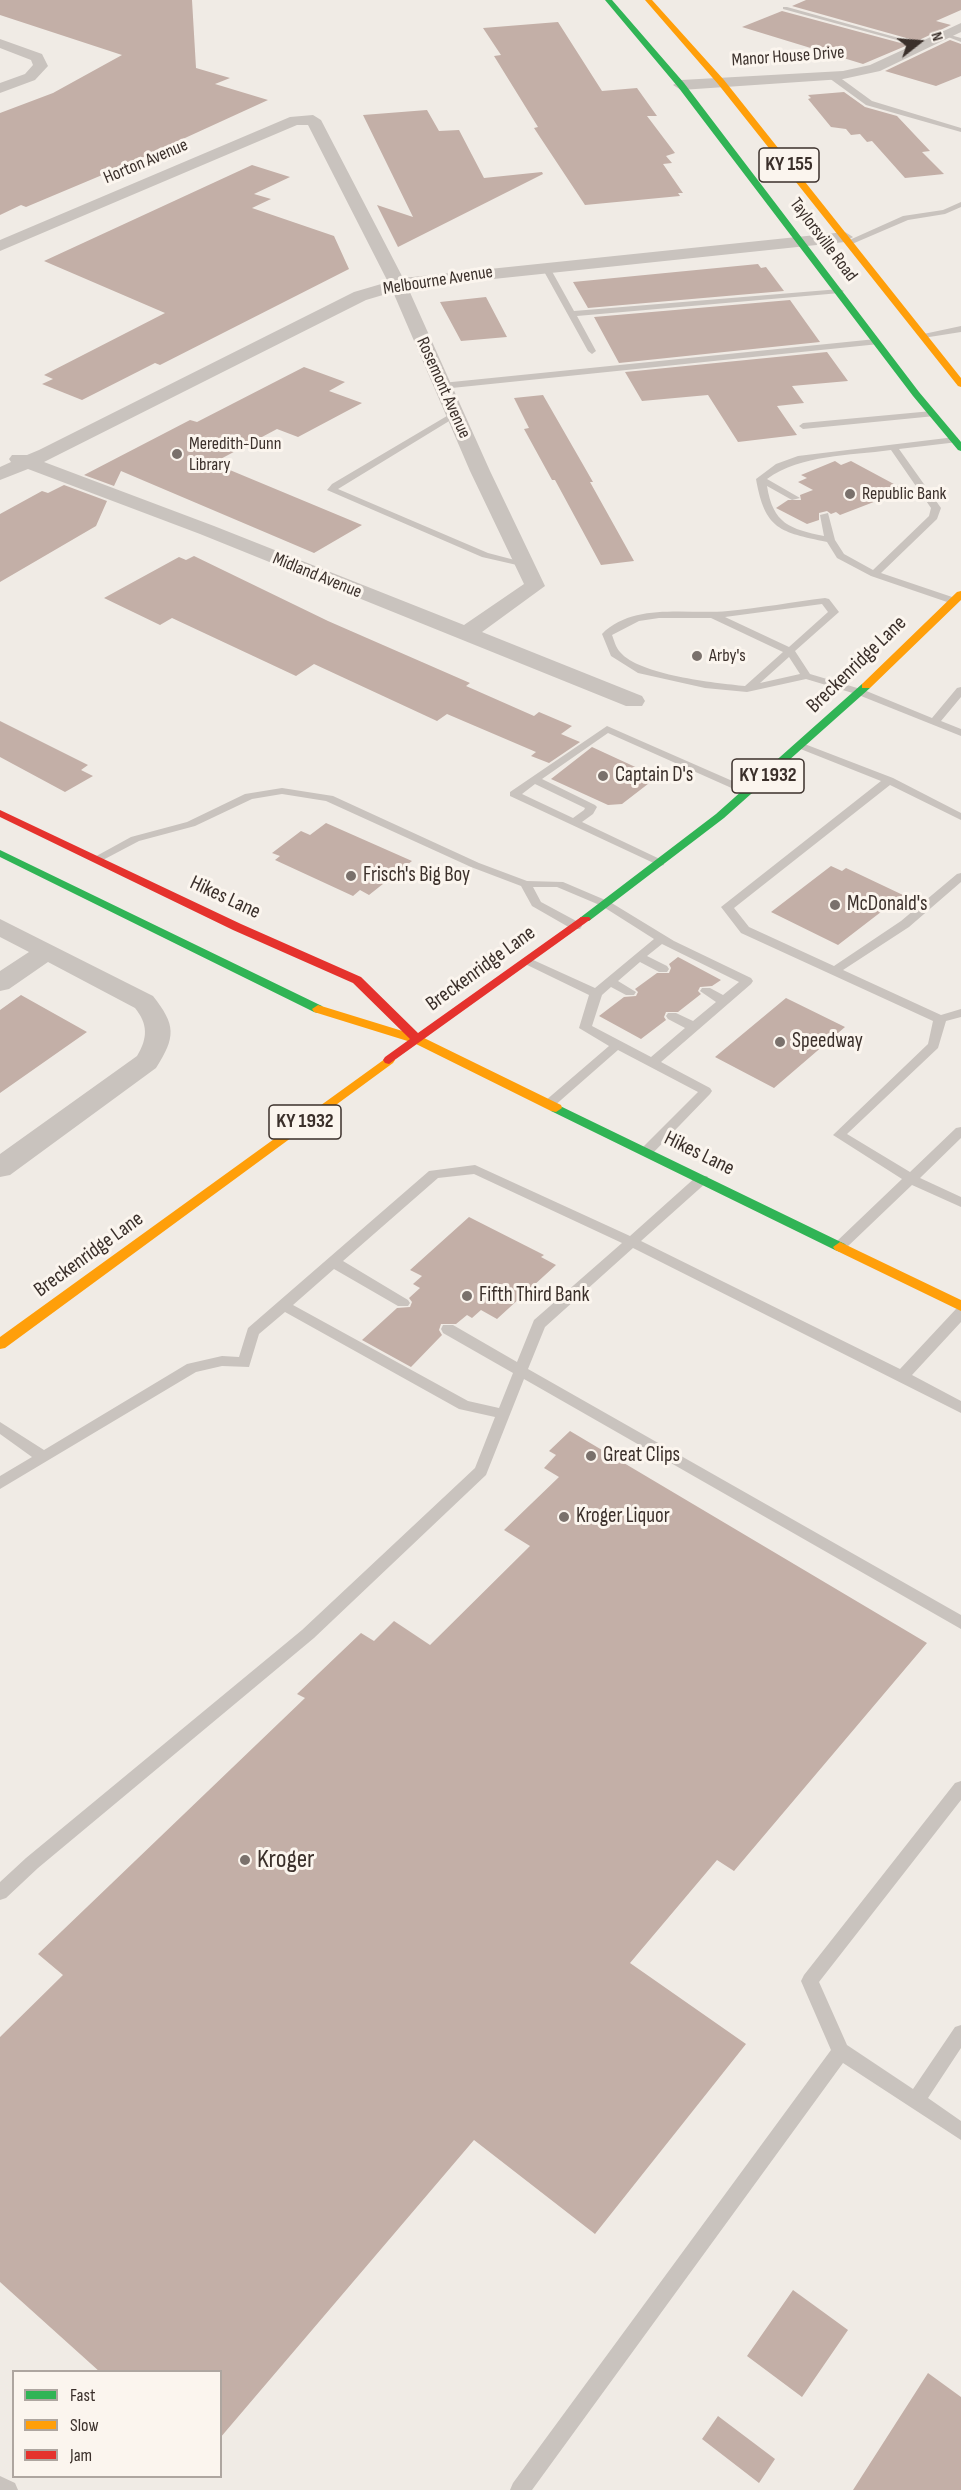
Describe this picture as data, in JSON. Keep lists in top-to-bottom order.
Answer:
{
  "streets": {
    "main road": [
      "KY 155",
      "Taylorsville Road",
      "Breckenridge Lane",
      "KY 1932",
      "Hikes Lane"
    ],
    "street": [
      "Manor House Drive",
      "Horton Avenue",
      "Melbourne Avenue",
      "Rosemont Avenue",
      "Midland Avenue"
    ]
  },
  "crossings": [
    ["Manor House Drive", "Taylorsville Road"],
    ["Horton Avenue", "Rosemont Avenue"],
    ["Taylorsville Road", "Melbourne Avenue"],
    ["Melbourne Avenue", "Rosemont Avenue"],
    ["Melbourne Avenue", "Midland Avenue"],
    ["Rosemont Avenue", "Midland Avenue"],
    ["Breckenridge Lane", "Hikes Lane"]
  ],
  "places": [
    "Meredith-Dunn Library",
    "Republic Bank",
    "Arby's",
    "Captain D's",
    "Frisch's Big Boy",
    "McDonald's",
    "Speedway",
    "Fifth Third Bank",
    "Great Clips",
    "Kroger Liquor",
    "Kroger"
  ],
  "legend": ["Fast", "Slow", "Jam"],
  "north": "right"
}
